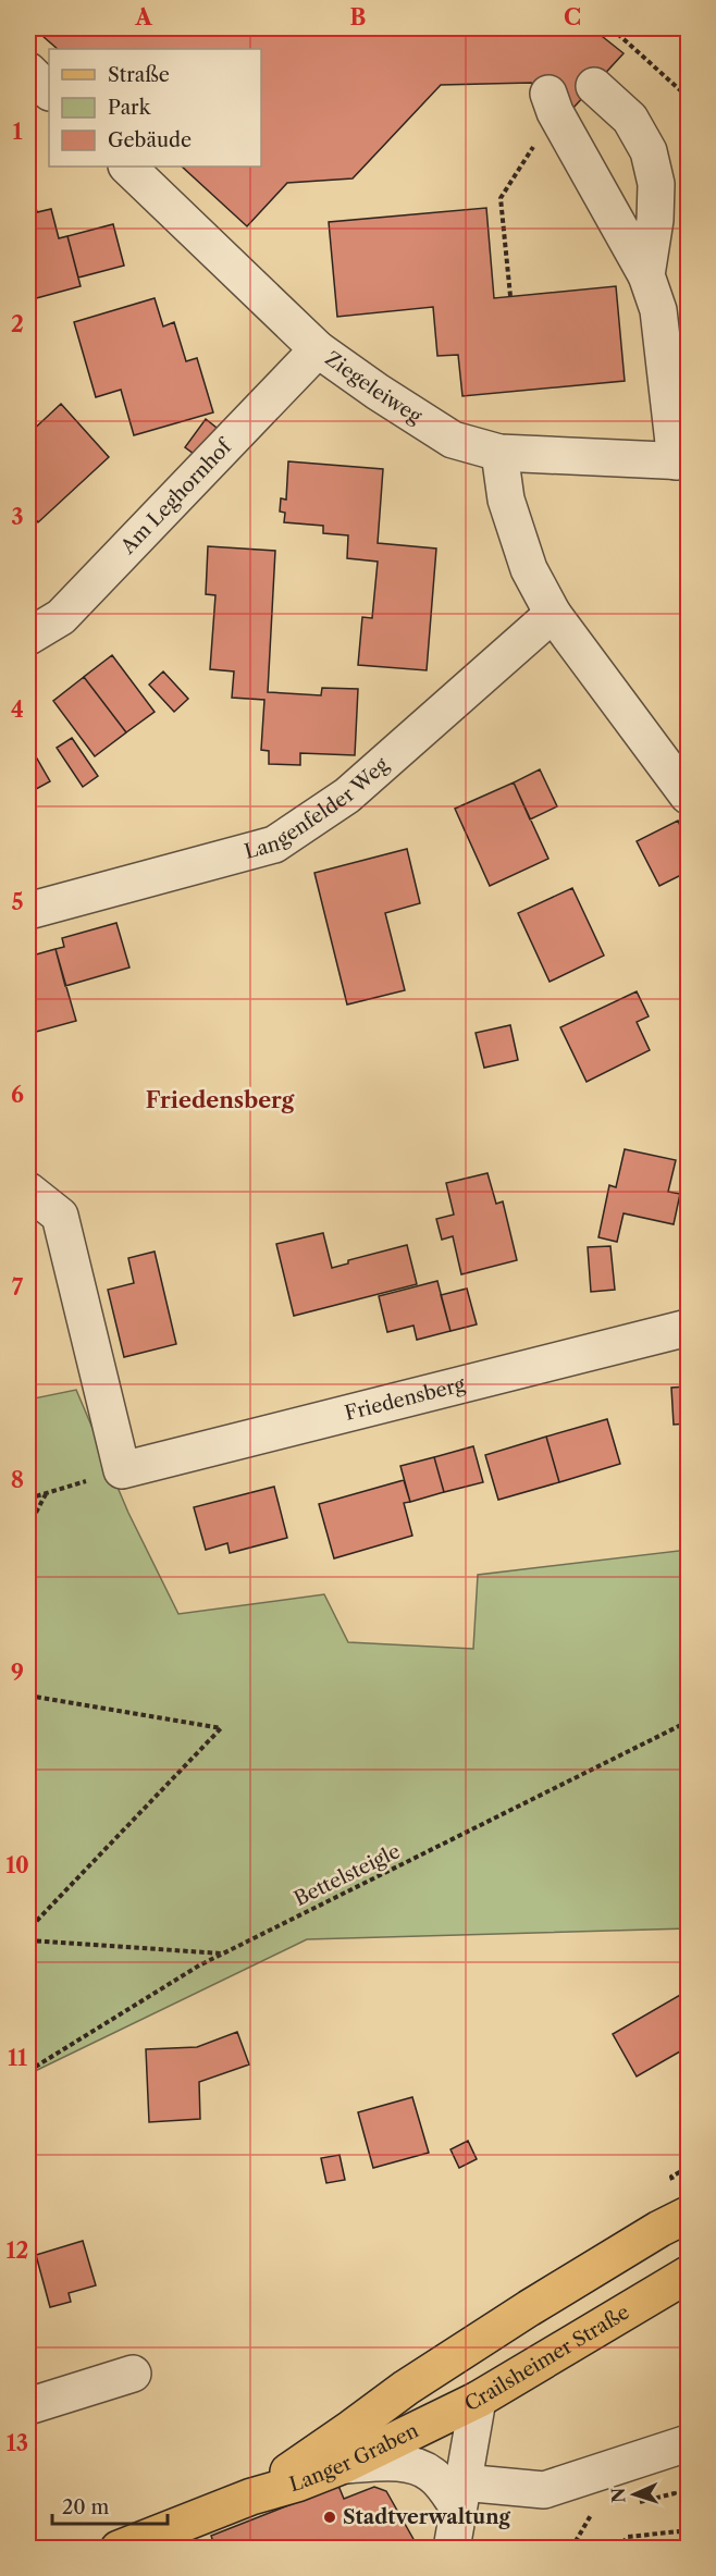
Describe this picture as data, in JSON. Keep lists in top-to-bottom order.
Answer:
{
  "streets": {
    "main road": ["Crailsheimer Straße", "Langer Graben"],
    "street": [
      "Ziegeleiweg",
      "Am Leghornhof",
      "Langenfelder Weg",
      "Friedensberg"
    ],
    "path": ["Bettelsteigle"]
  },
  "crossings": [
    ["Ziegeleiweg", "Am Leghornhof"],
    ["Crailsheimer Straße", "Langer Graben"]
  ],
  "districts": ["Friedensberg"],
  "places": ["Stadtverwaltung"],
  "legend": ["Straße", "Park", "Gebäude"],
  "scale_bar": "20 m",
  "north": "left",
  "grid": {
    "columns": ["A", "B", "C"],
    "rows": [
      "1",
      "2",
      "3",
      "4",
      "5",
      "6",
      "7",
      "8",
      "9",
      "10",
      "11",
      "12",
      "13"
    ]
  }
}
